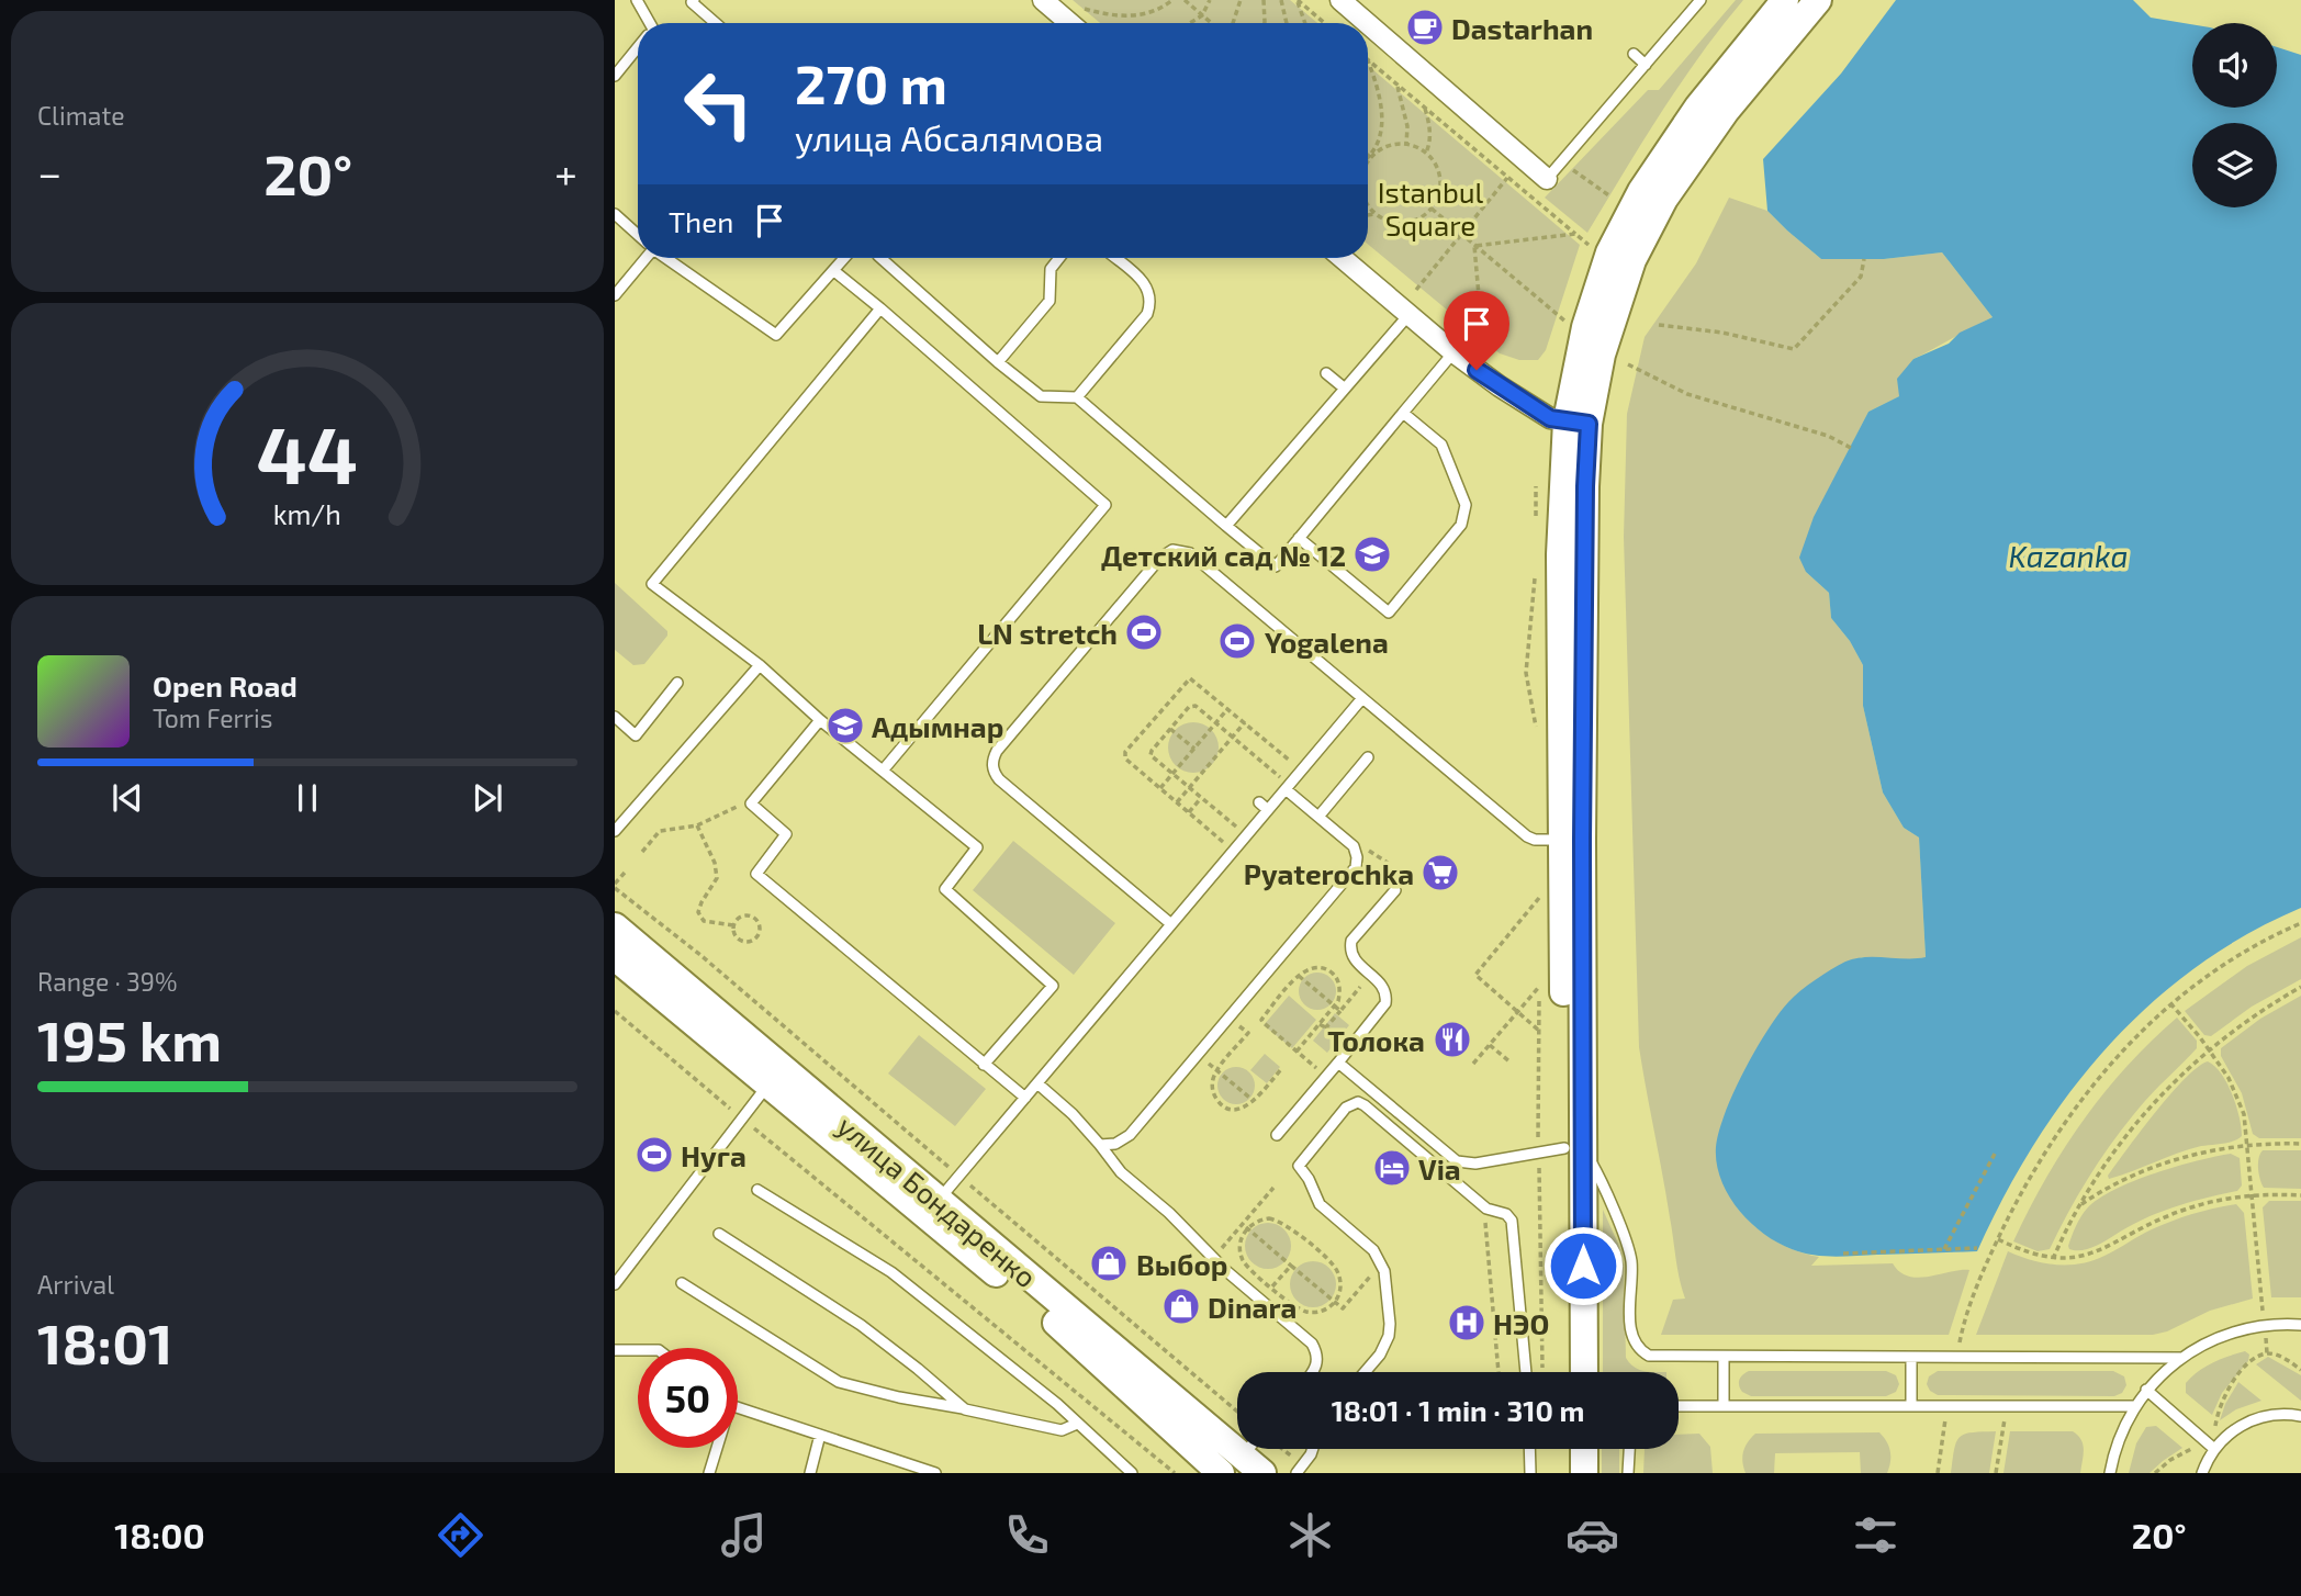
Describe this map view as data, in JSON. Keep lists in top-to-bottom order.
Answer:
{
  "streets": {
    "main road": ["улица Бондаренко"]
  },
  "water": ["Kazanka"],
  "parks": ["Istanbul Square"],
  "places": {
    "cafe": ["Dastarhan"],
    "school or university": ["Детский сад № 12", "Адымнар"],
    "sports": ["LN stretch", "Yogalena", "Нуга"],
    "supermarket": ["Pyaterochka"],
    "restaurant": ["Толока"],
    "hotel": ["Via"],
    "shop": ["Выбор", "Dinara"],
    "hospital": ["НЭО"]
  },
  "page": {
    "tile": [
      "Climate",
      ["Range · 39%", "195 km"],
      ["Arrival", "18:01"]
    ],
    "turn": ["270 m", "улица Абсалямова"],
    "heat": ["−", "20°", "+"],
    "then": "Then",
    "song": ["Open Road", "Tom Ferris"],
    "limit": "50",
    "trip": "18:01 · 1 min · 310 m",
    "tabs": ["18:00", "20°"],
    "gauge": ["44", "km/h"]
  }
}
